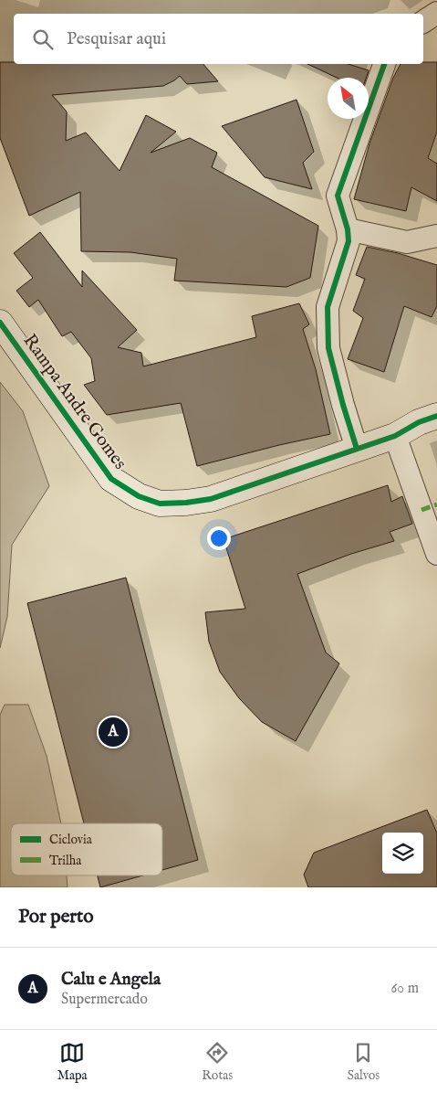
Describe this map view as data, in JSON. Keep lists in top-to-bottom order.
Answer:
{
  "streets": {
    "street": ["Rampa Andre Gomes"]
  },
  "legend": ["Ciclovia", "Trilha"],
  "north": "top left",
  "page": {
    "search": "Pesquisar aqui",
    "pins": "A",
    "heading": "Por perto",
    "list": [
      {
        "mark": "A",
        "name": "Calu e Angela",
        "note": "Supermercado",
        "value": "60 m"
      }
    ],
    "nav": ["Mapa", "Rotas", "Salvos"]
  }
}
